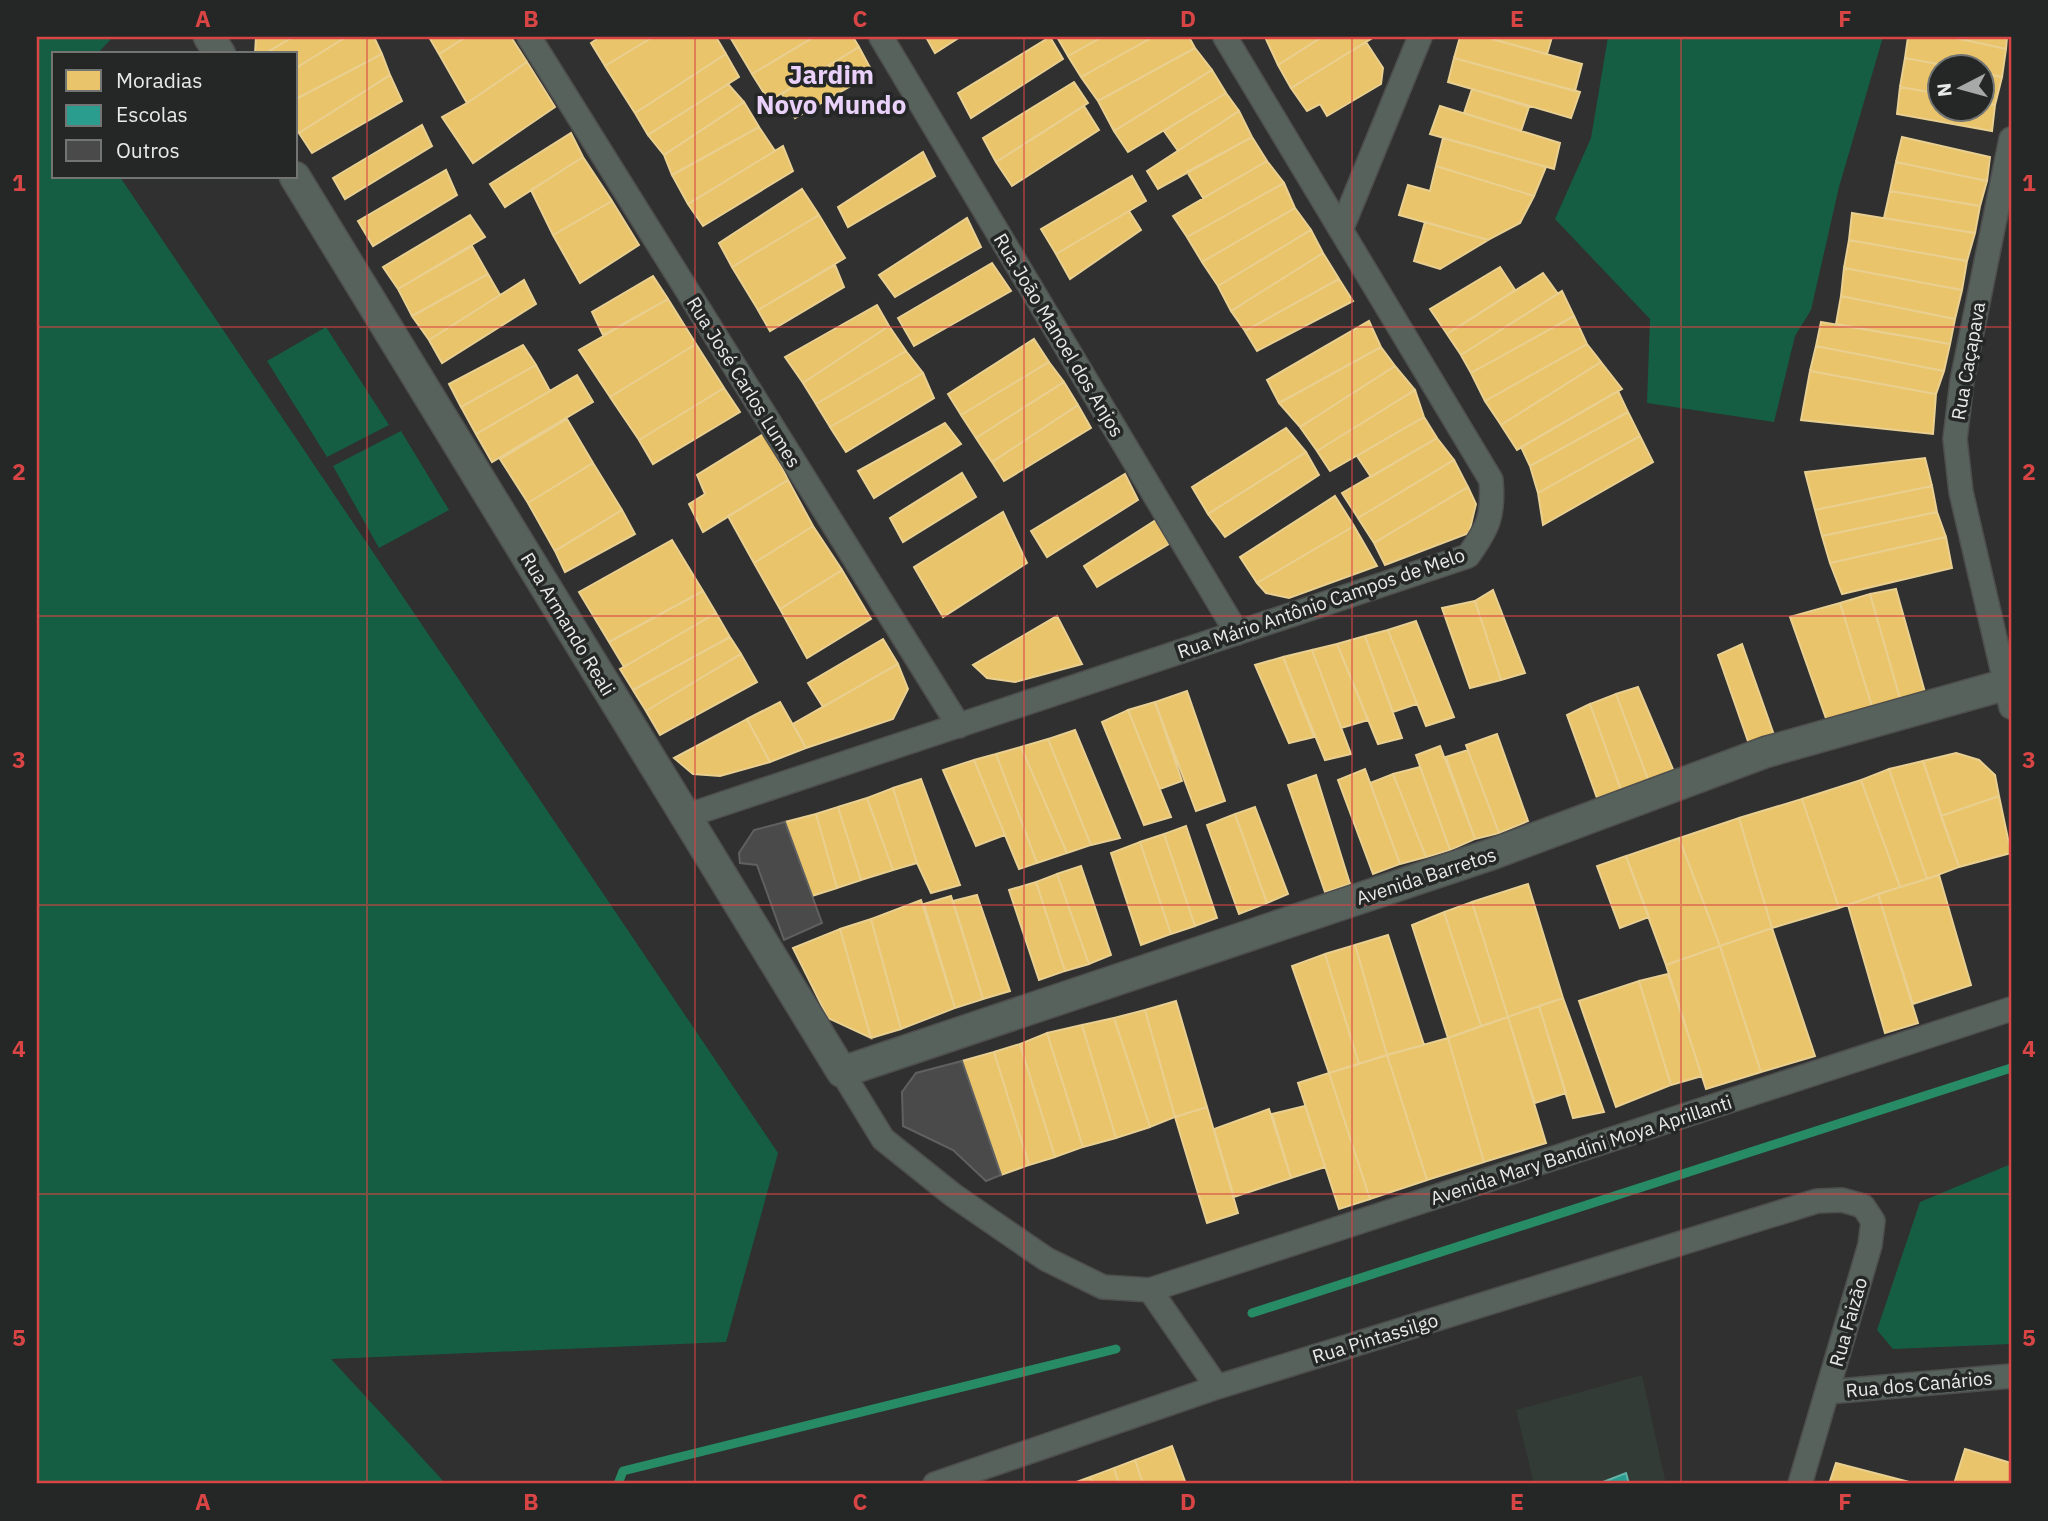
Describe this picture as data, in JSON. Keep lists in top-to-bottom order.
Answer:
{
  "streets": {
    "street": [
      "Rua João Manoel dos Anjos",
      "Rua Caçapava",
      "Rua José Carlos Lumes",
      "Rua Mário Antônio Campos de Melo",
      "Rua Armando Reali",
      "Avenida Barretos",
      "Avenida Mary Bandini Moya Aprillanti",
      "Rua Faizão",
      "Rua Pintassilgo",
      "Rua dos Canários"
    ]
  },
  "crossings": [
    ["Rua João Manoel dos Anjos", "Rua Mário Antônio Campos de Melo"],
    ["Rua Caçapava", "Avenida Barretos"],
    ["Rua José Carlos Lumes", "Rua Mário Antônio Campos de Melo"],
    ["Rua Mário Antônio Campos de Melo", "Rua Armando Reali"],
    ["Rua Armando Reali", "Avenida Barretos"],
    ["Rua Faizão", "Rua Pintassilgo"],
    ["Rua Faizão", "Rua dos Canários"]
  ],
  "districts": ["Jardim Novo Mundo"],
  "legend": ["Moradias", "Escolas", "Outros"],
  "north": "left",
  "grid": {
    "columns": [
      "A",
      "B",
      "C",
      "D",
      "E",
      "F"
    ],
    "rows": [
      "1",
      "2",
      "3",
      "4",
      "5"
    ]
  }
}
